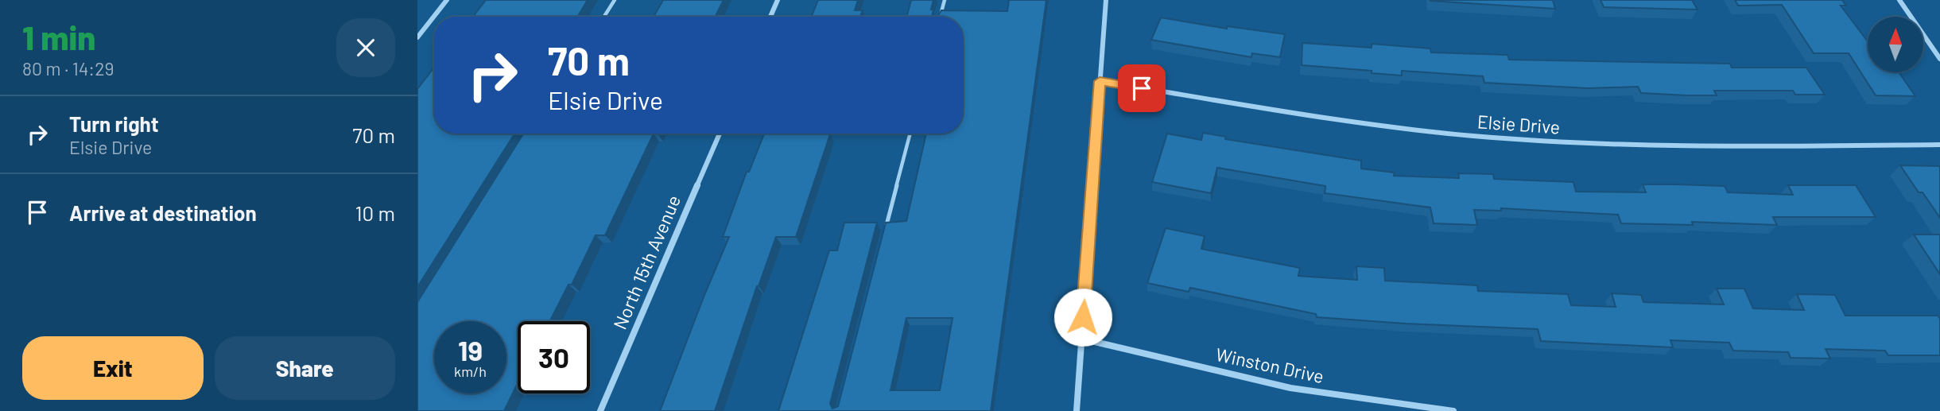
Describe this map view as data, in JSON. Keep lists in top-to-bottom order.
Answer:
{
  "streets": {
    "street": ["Elsie Drive", "North 15th Avenue", "Winston Drive"]
  },
  "north": "top",
  "page": {
    "heading": ["1 min", "80 m · 14:29"],
    "turn": ["70 m", "Elsie Drive"],
    "list": [
      {
        "name": "Turn right",
        "note": "Elsie Drive",
        "value": "70 m"
      },
      {
        "name": "Arrive at destination",
        "value": "10 m"
      }
    ],
    "speed": "19 km/h",
    "limit": "30",
    "buttons": ["Exit", "Share"]
  }
}
